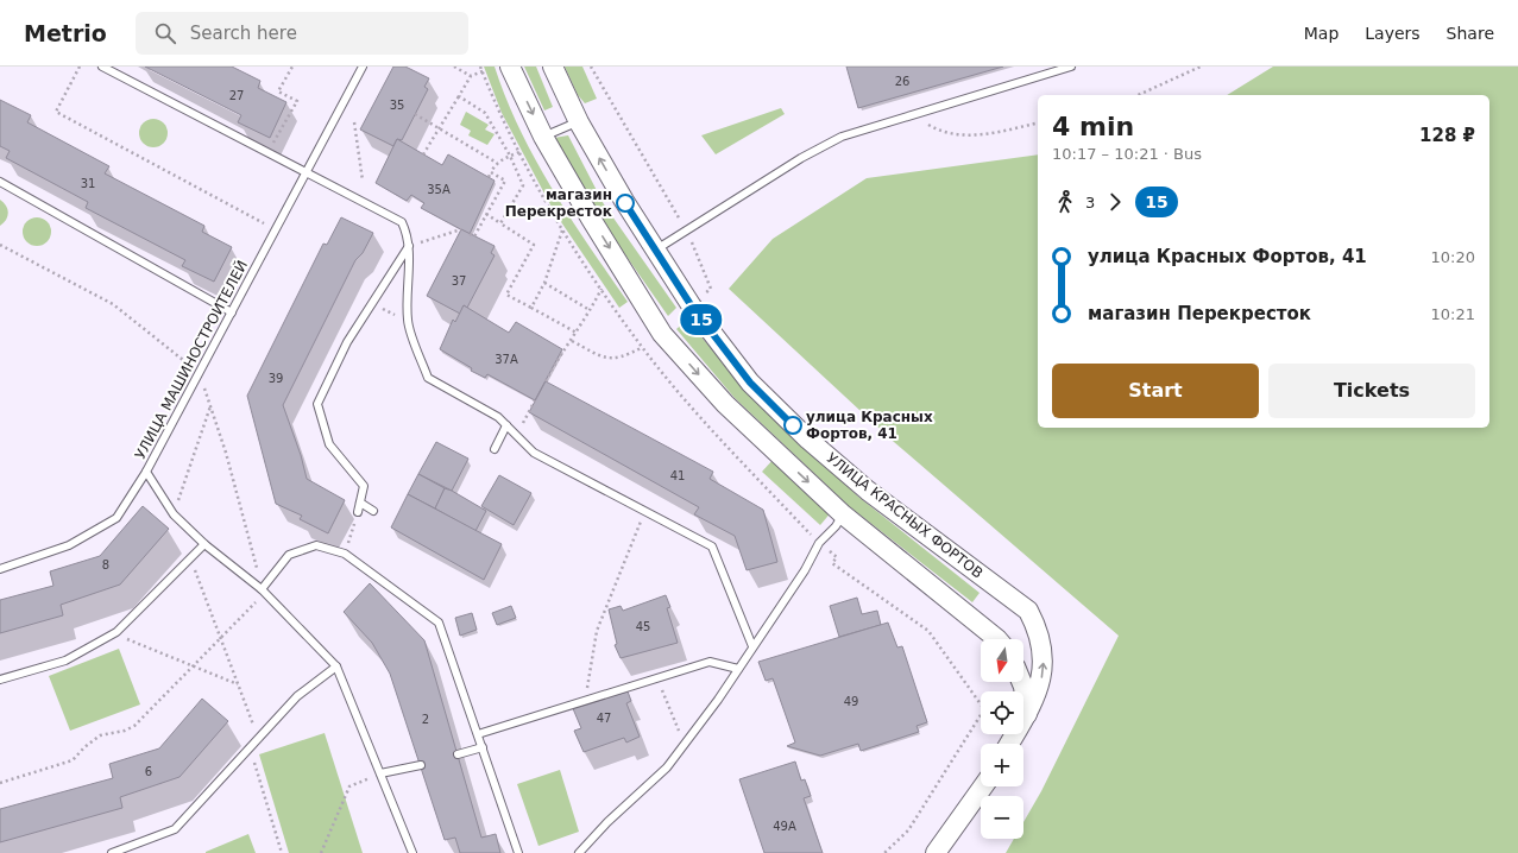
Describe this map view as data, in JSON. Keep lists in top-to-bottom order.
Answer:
{
  "streets": {
    "street": ["УЛИЦА КРАСНЫХ ФОРТОВ"],
    "lane": ["УЛИЦА МАШИНОСТРОИТЕЛЕЙ"]
  },
  "places": ["магазин Перекресток", "улица Красных Фортов, 41"],
  "lines": ["bus line 15"],
  "house_numbers": [
    "26",
    "27",
    "35",
    "31",
    "35А",
    "37",
    "37А",
    "39",
    "41",
    "8",
    "45",
    "49",
    "47",
    "2",
    "6",
    "49А"
  ],
  "north": "bottom",
  "page": {
    "header": "Metrio",
    "search": "Search here",
    "nav": ["Map", "Layers", "Share"],
    "on_map": "15",
    "heading": ["4 min", "10:17 – 10:21 · Bus", "128 ₽"],
    "legs": ["3", "15"],
    "list": [
      {
        "name": "улица Красных Фортов, 41",
        "value": "10:20"
      },
      {
        "name": "магазин Перекресток",
        "value": "10:21"
      }
    ],
    "buttons": ["Start", "Tickets"],
    "map_buttons": ["+", "−"]
  }
}
